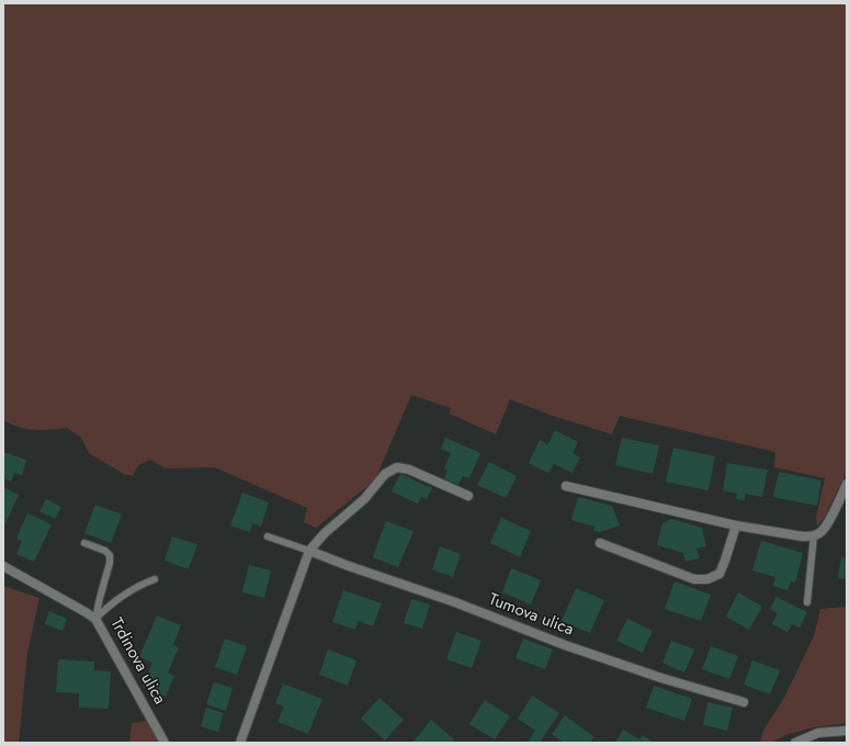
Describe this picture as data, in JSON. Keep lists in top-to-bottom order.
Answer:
{
  "streets": {
    "street": ["Tumova ulica", "Trdinova ulica"]
  }
}
